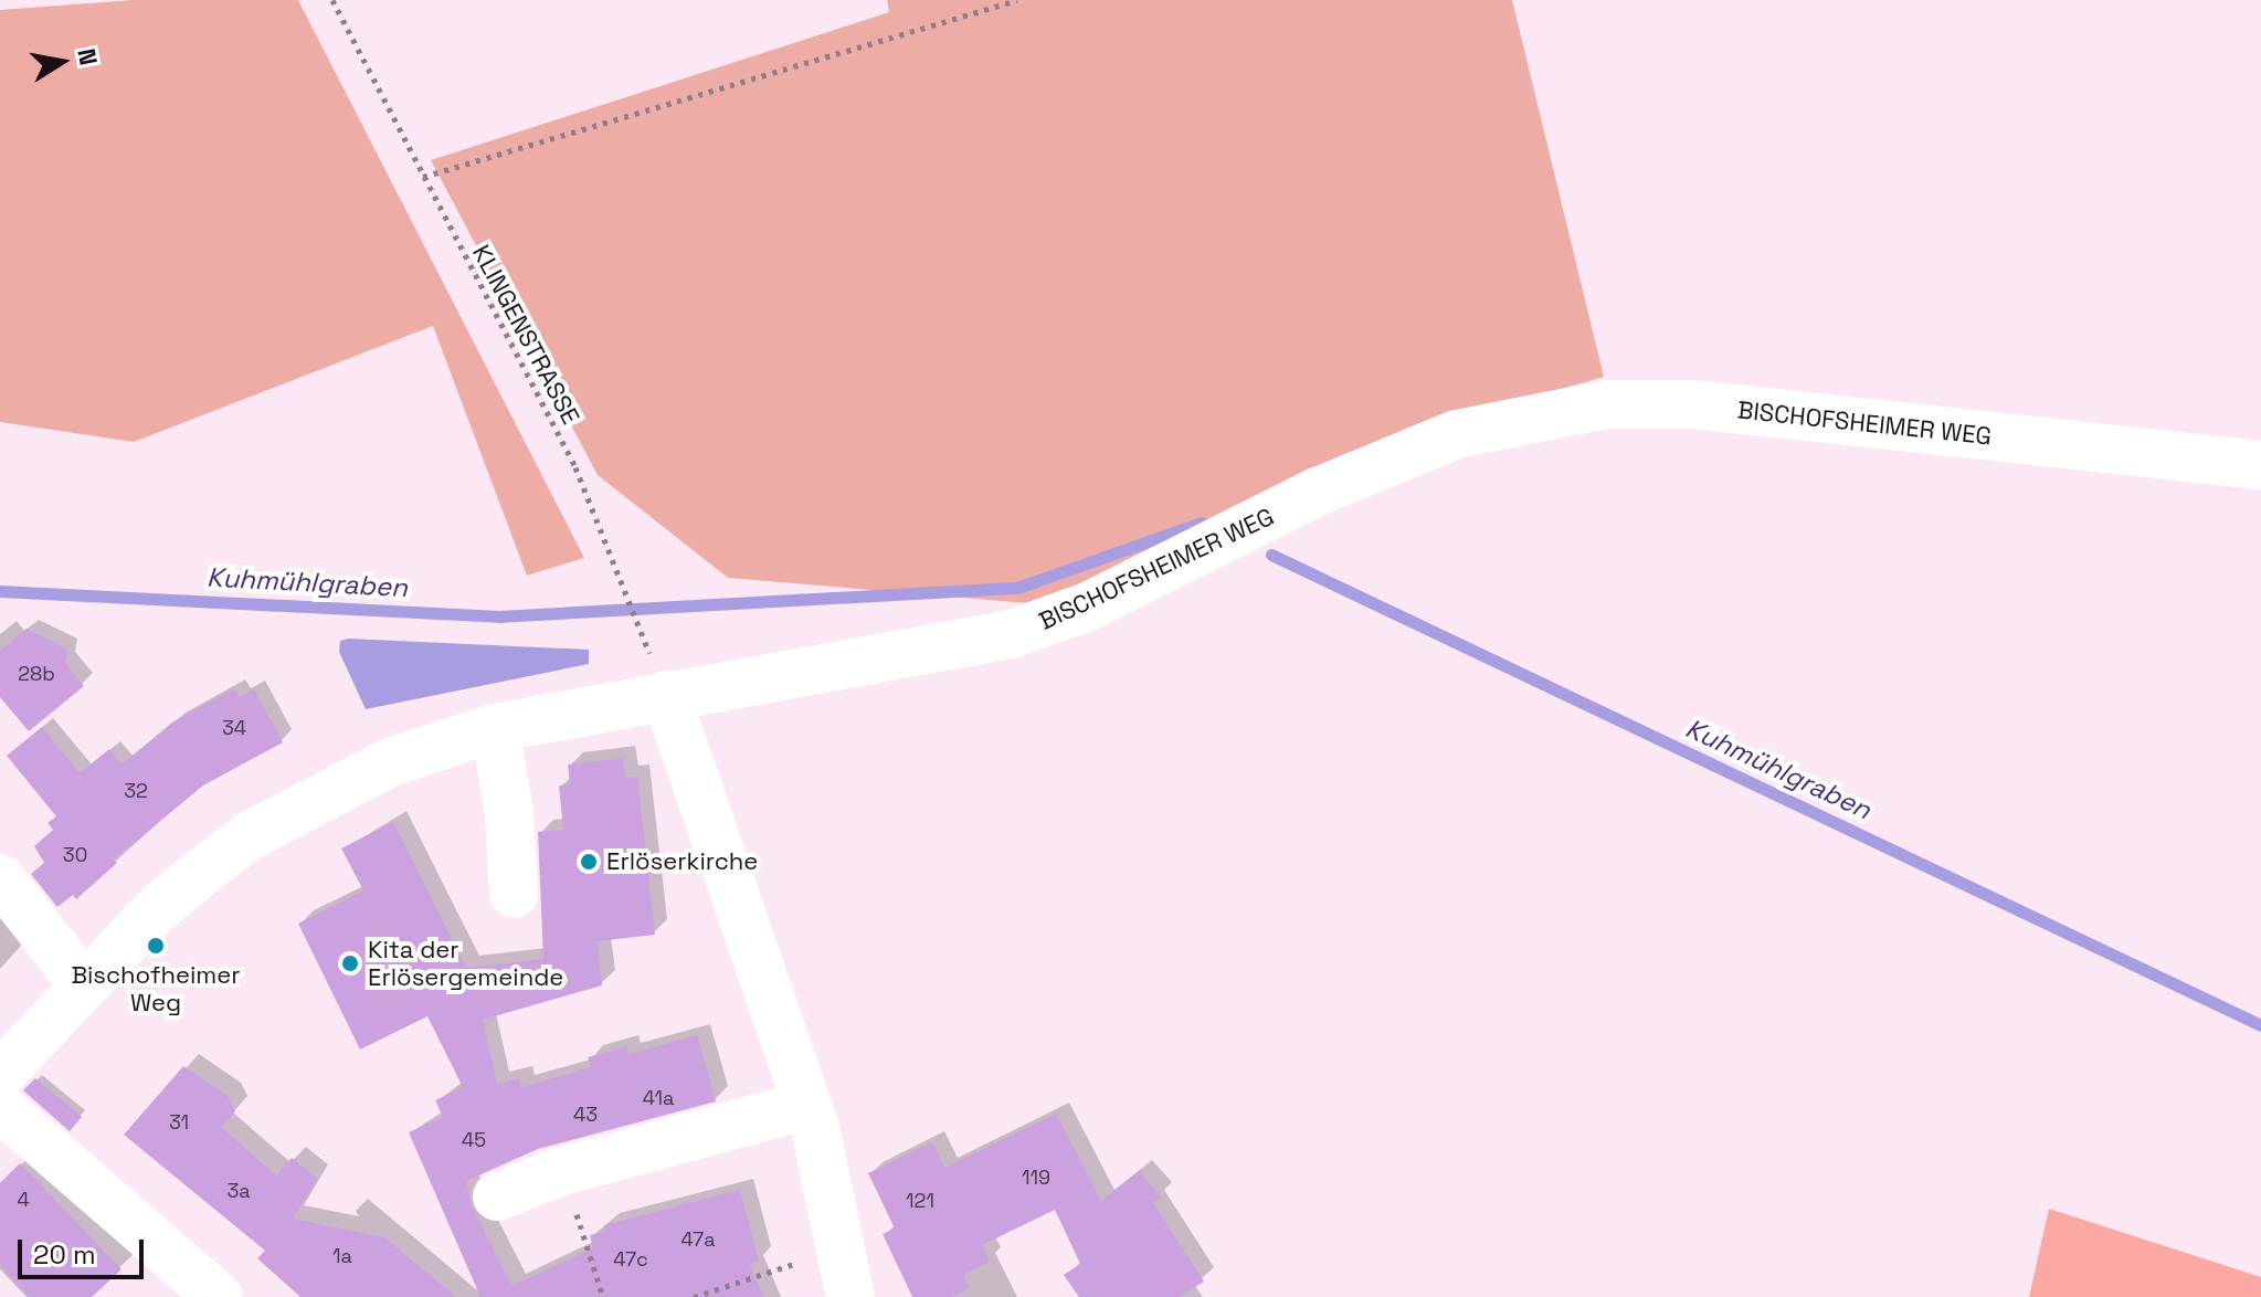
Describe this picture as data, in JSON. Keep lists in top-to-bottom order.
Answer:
{
  "streets": {
    "street": ["BISCHOFSHEIMER WEG"],
    "path": ["KLINGENSTRASSE"]
  },
  "crossings": [
    ["KLINGENSTRASSE", "BISCHOFSHEIMER WEG"]
  ],
  "water": ["Kuhmühlgraben"],
  "places": ["Erlöserkirche", "Bischofheimer Weg", "Kita der Erlösergemeinde"],
  "house_numbers": [
    "28b",
    "34",
    "32",
    "30",
    "41a",
    "43",
    "31",
    "45",
    "119",
    "3a",
    "4",
    "121",
    "47a",
    "1a",
    "47c"
  ],
  "scale_bar": "20 m",
  "north": "right"
}
